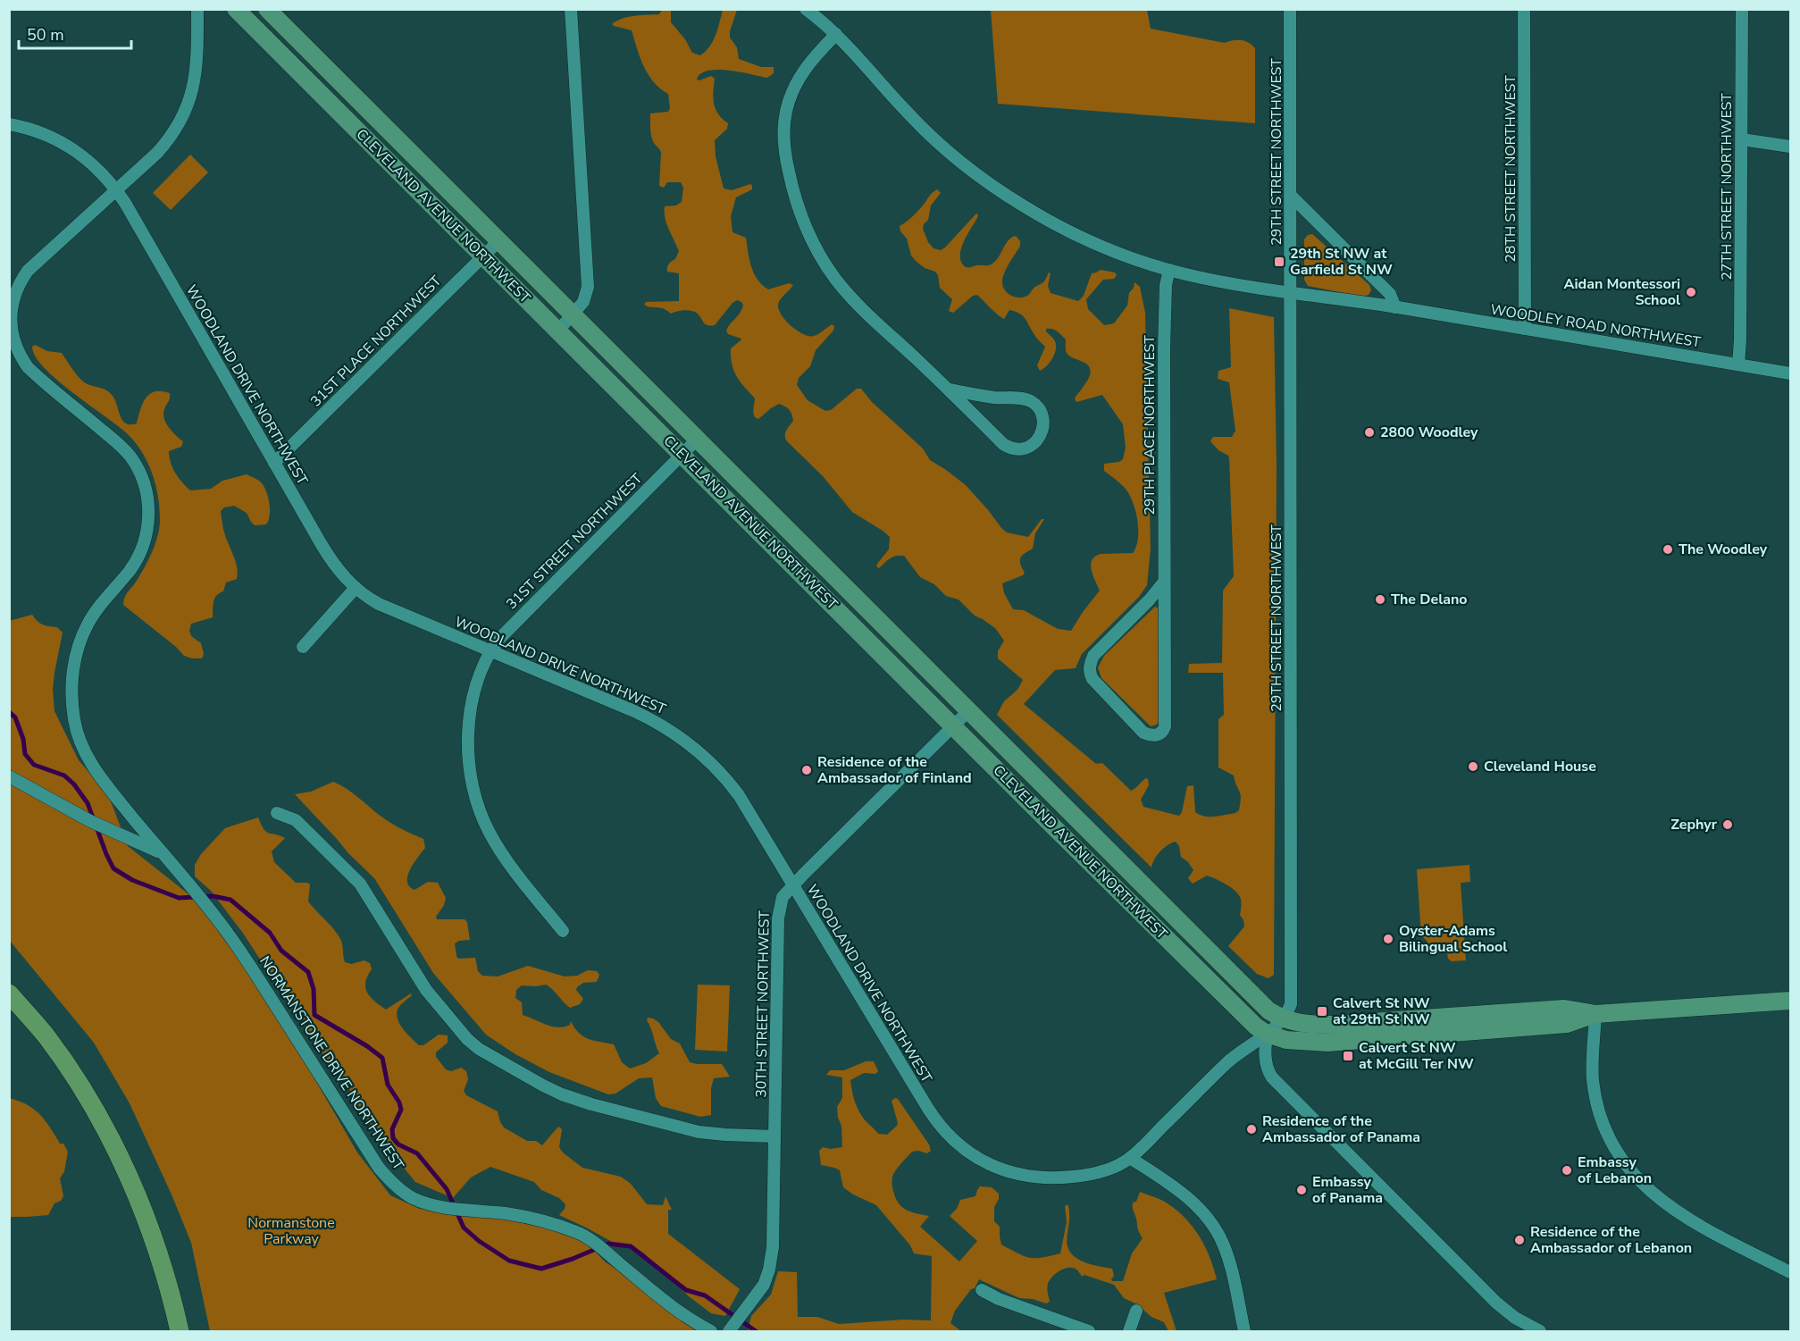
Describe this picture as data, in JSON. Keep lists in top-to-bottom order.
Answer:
{
  "streets": {
    "main road": ["CLEVELAND AVENUE NORTHWEST"],
    "street": [
      "29TH STREET NORTHWEST",
      "28TH STREET NORTHWEST",
      "27TH STREET NORTHWEST",
      "WOODLEY ROAD NORTHWEST",
      "31ST PLACE NORTHWEST",
      "WOODLAND DRIVE NORTHWEST",
      "29TH PLACE NORTHWEST",
      "31ST STREET NORTHWEST",
      "30TH STREET NORTHWEST",
      "NORMANSTONE DRIVE NORTHWEST"
    ]
  },
  "crossings": [
    ["29TH STREET NORTHWEST", "CLEVELAND AVENUE NORTHWEST"],
    ["29TH STREET NORTHWEST", "WOODLEY ROAD NORTHWEST"],
    ["29TH STREET NORTHWEST", "WOODLAND DRIVE NORTHWEST"],
    ["28TH STREET NORTHWEST", "WOODLEY ROAD NORTHWEST"],
    ["27TH STREET NORTHWEST", "WOODLEY ROAD NORTHWEST"],
    ["CLEVELAND AVENUE NORTHWEST", "31ST PLACE NORTHWEST"],
    ["CLEVELAND AVENUE NORTHWEST", "31ST STREET NORTHWEST"],
    ["CLEVELAND AVENUE NORTHWEST", "30TH STREET NORTHWEST"],
    ["WOODLEY ROAD NORTHWEST", "29TH PLACE NORTHWEST"],
    ["31ST PLACE NORTHWEST", "WOODLAND DRIVE NORTHWEST"],
    ["WOODLAND DRIVE NORTHWEST", "31ST STREET NORTHWEST"],
    ["WOODLAND DRIVE NORTHWEST", "30TH STREET NORTHWEST"],
    ["WOODLAND DRIVE NORTHWEST", "NORMANSTONE DRIVE NORTHWEST"]
  ],
  "parks": ["Normanstone Parkway"],
  "places": {
    "transit": ["29th St NW at Garfield St NW", "Calvert St NW at 29th St NW", "Calvert St NW at McGill Ter NW"],
    "other": [
      "Aidan Montessori School",
      "2800 Woodley",
      "The Woodley",
      "The Delano",
      "Cleveland House",
      "Residence of the Ambassador of Finland",
      "Zephyr",
      "Oyster-Adams Bilingual School",
      "Residence of the Ambassador of Panama",
      "Embassy of Lebanon",
      "Embassy of Panama",
      "Residence of the Ambassador of Lebanon"
    ]
  },
  "scale_bar": "50 m"
}
